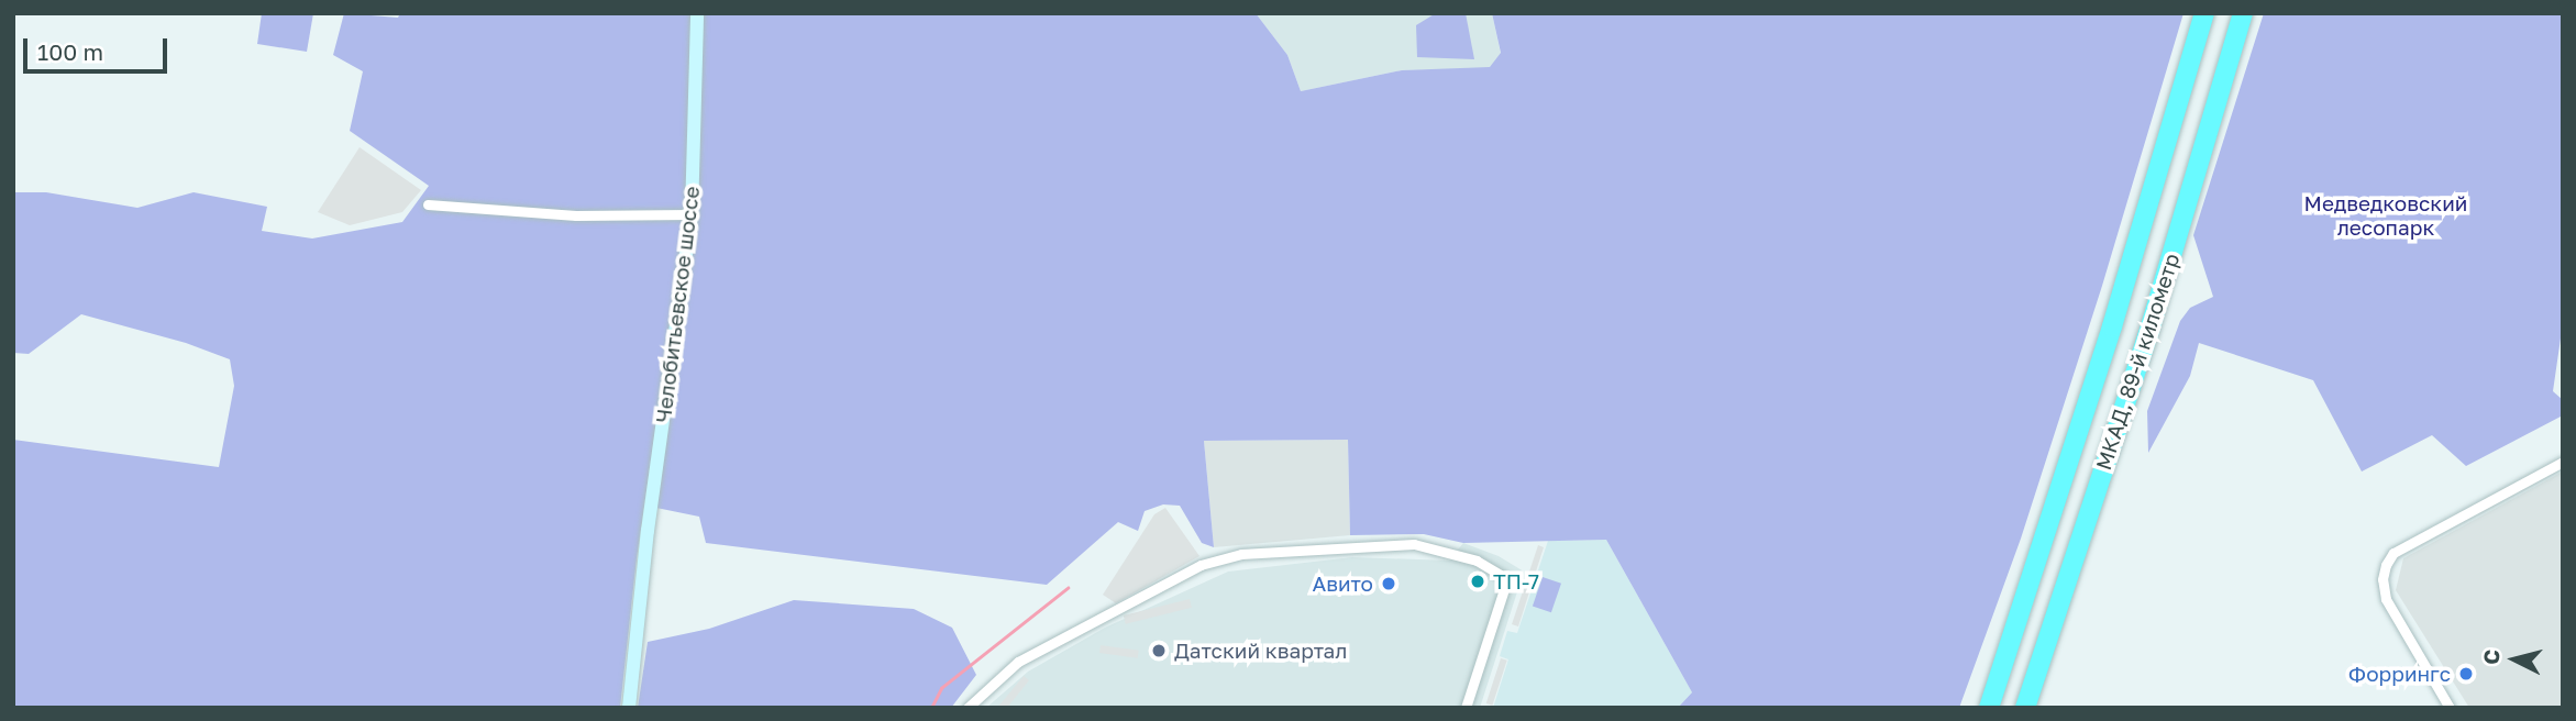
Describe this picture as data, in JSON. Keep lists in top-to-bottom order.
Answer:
{
  "streets": {
    "highway": ["МКАД, 89-й километр"],
    "street": ["Челобитьевское шоссе"]
  },
  "parks": ["Медведковский лесопарк"],
  "places": [
    "ТП-7",
    "Авито",
    "Датский квартал",
    "Форрингс"
  ],
  "scale_bar": "100 m",
  "north": "left"
}
